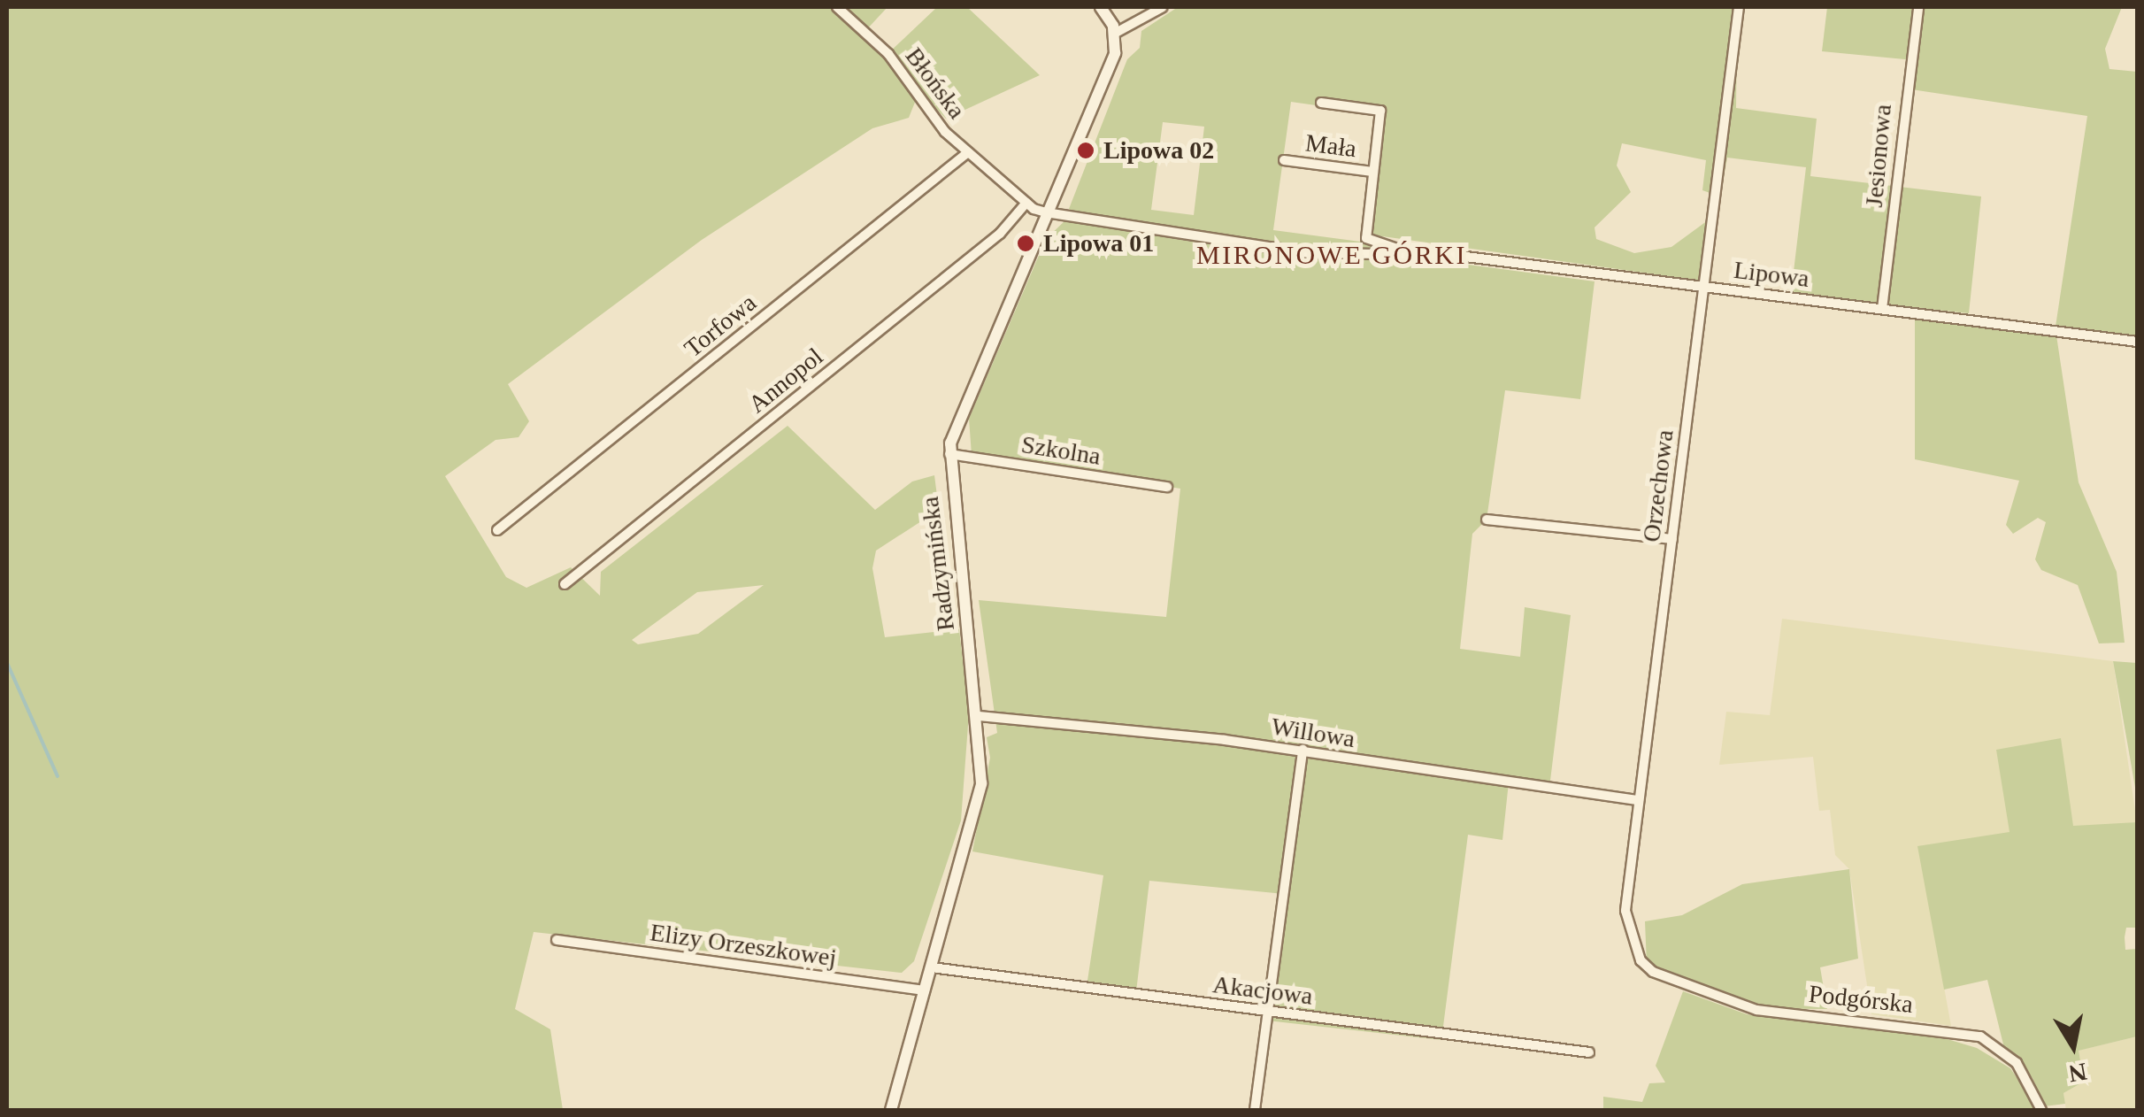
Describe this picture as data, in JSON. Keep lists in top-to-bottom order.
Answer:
{
  "streets": {
    "street": [
      "Błońska",
      "Mała",
      "Jesionowa",
      "Lipowa",
      "Torfowa",
      "Annopol",
      "Szkolna",
      "Orzechowa",
      "Radzymińska",
      "Willowa",
      "Elizy Orzeszkowej",
      "Akacjowa",
      "Podgórska"
    ]
  },
  "crossings": [
    ["Błońska", "Lipowa"],
    ["Błońska", "Torfowa"],
    ["Błońska", "Annopol"],
    ["Błońska", "Radzymińska"],
    ["Mała", "Lipowa"],
    ["Jesionowa", "Lipowa"],
    ["Lipowa", "Orzechowa"],
    ["Lipowa", "Radzymińska"],
    ["Szkolna", "Radzymińska"],
    ["Orzechowa", "Willowa"],
    ["Orzechowa", "Podgórska"],
    ["Radzymińska", "Willowa"],
    ["Radzymińska", "Elizy Orzeszkowej"],
    ["Radzymińska", "Akacjowa"]
  ],
  "districts": ["MIRONOWE GÓRKI"],
  "places": ["Lipowa 02", "Lipowa 01"],
  "north": "bottom"
}
